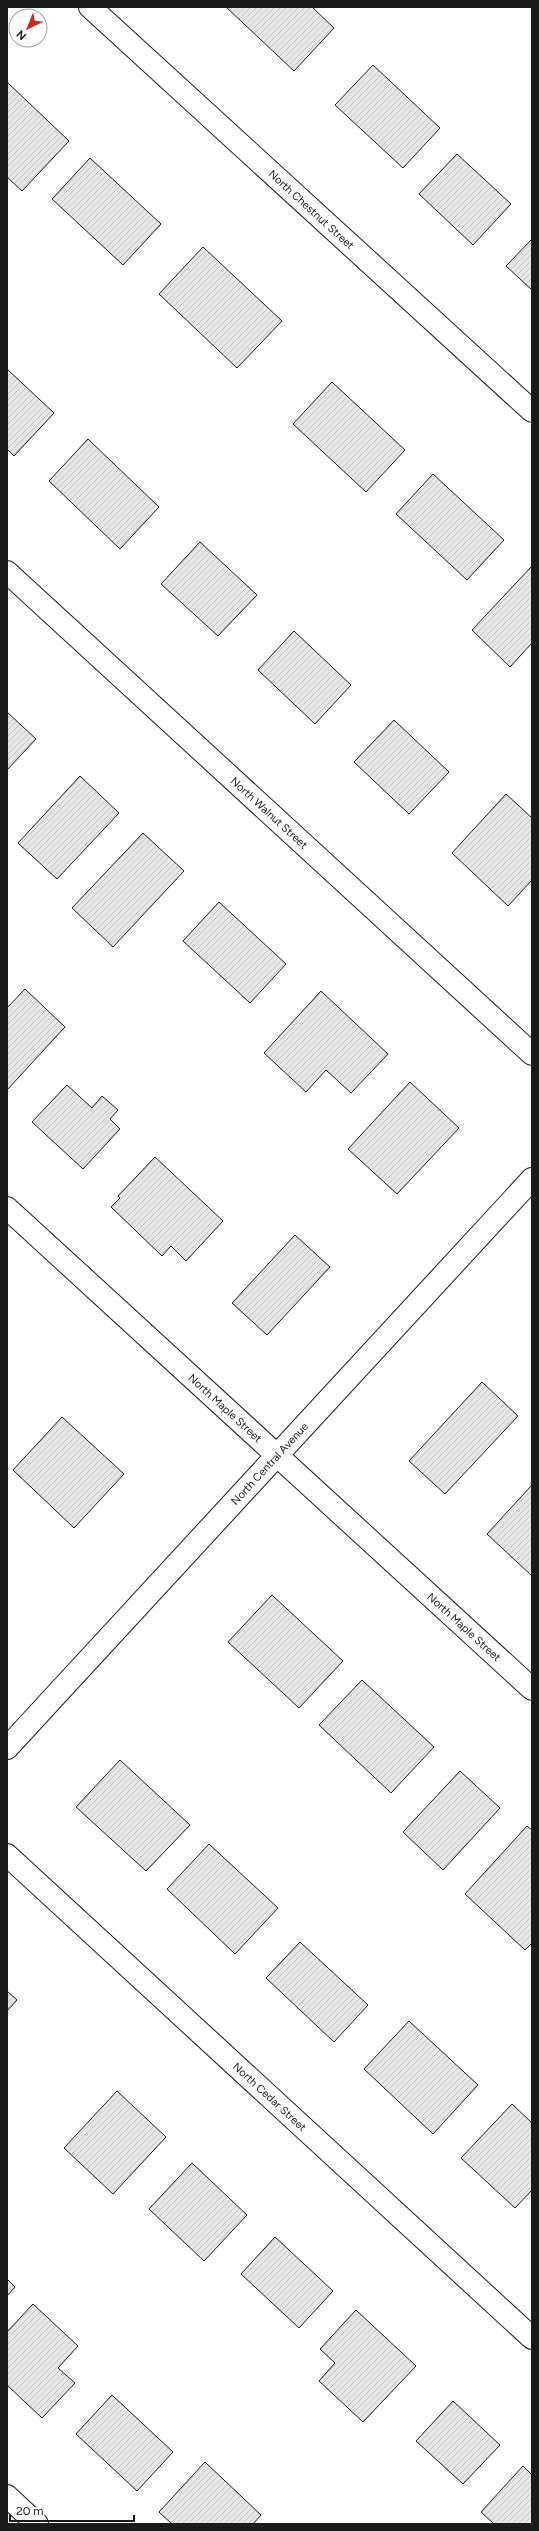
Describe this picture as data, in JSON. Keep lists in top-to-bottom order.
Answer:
{
  "streets": {
    "street": [
      "North Chestnut Street",
      "North Walnut Street",
      "North Maple Street",
      "North Central Avenue",
      "North Cedar Street"
    ]
  },
  "crossings": [
    ["North Maple Street", "North Central Avenue"]
  ],
  "scale_bar": "20 m",
  "north": "bottom left"
}
